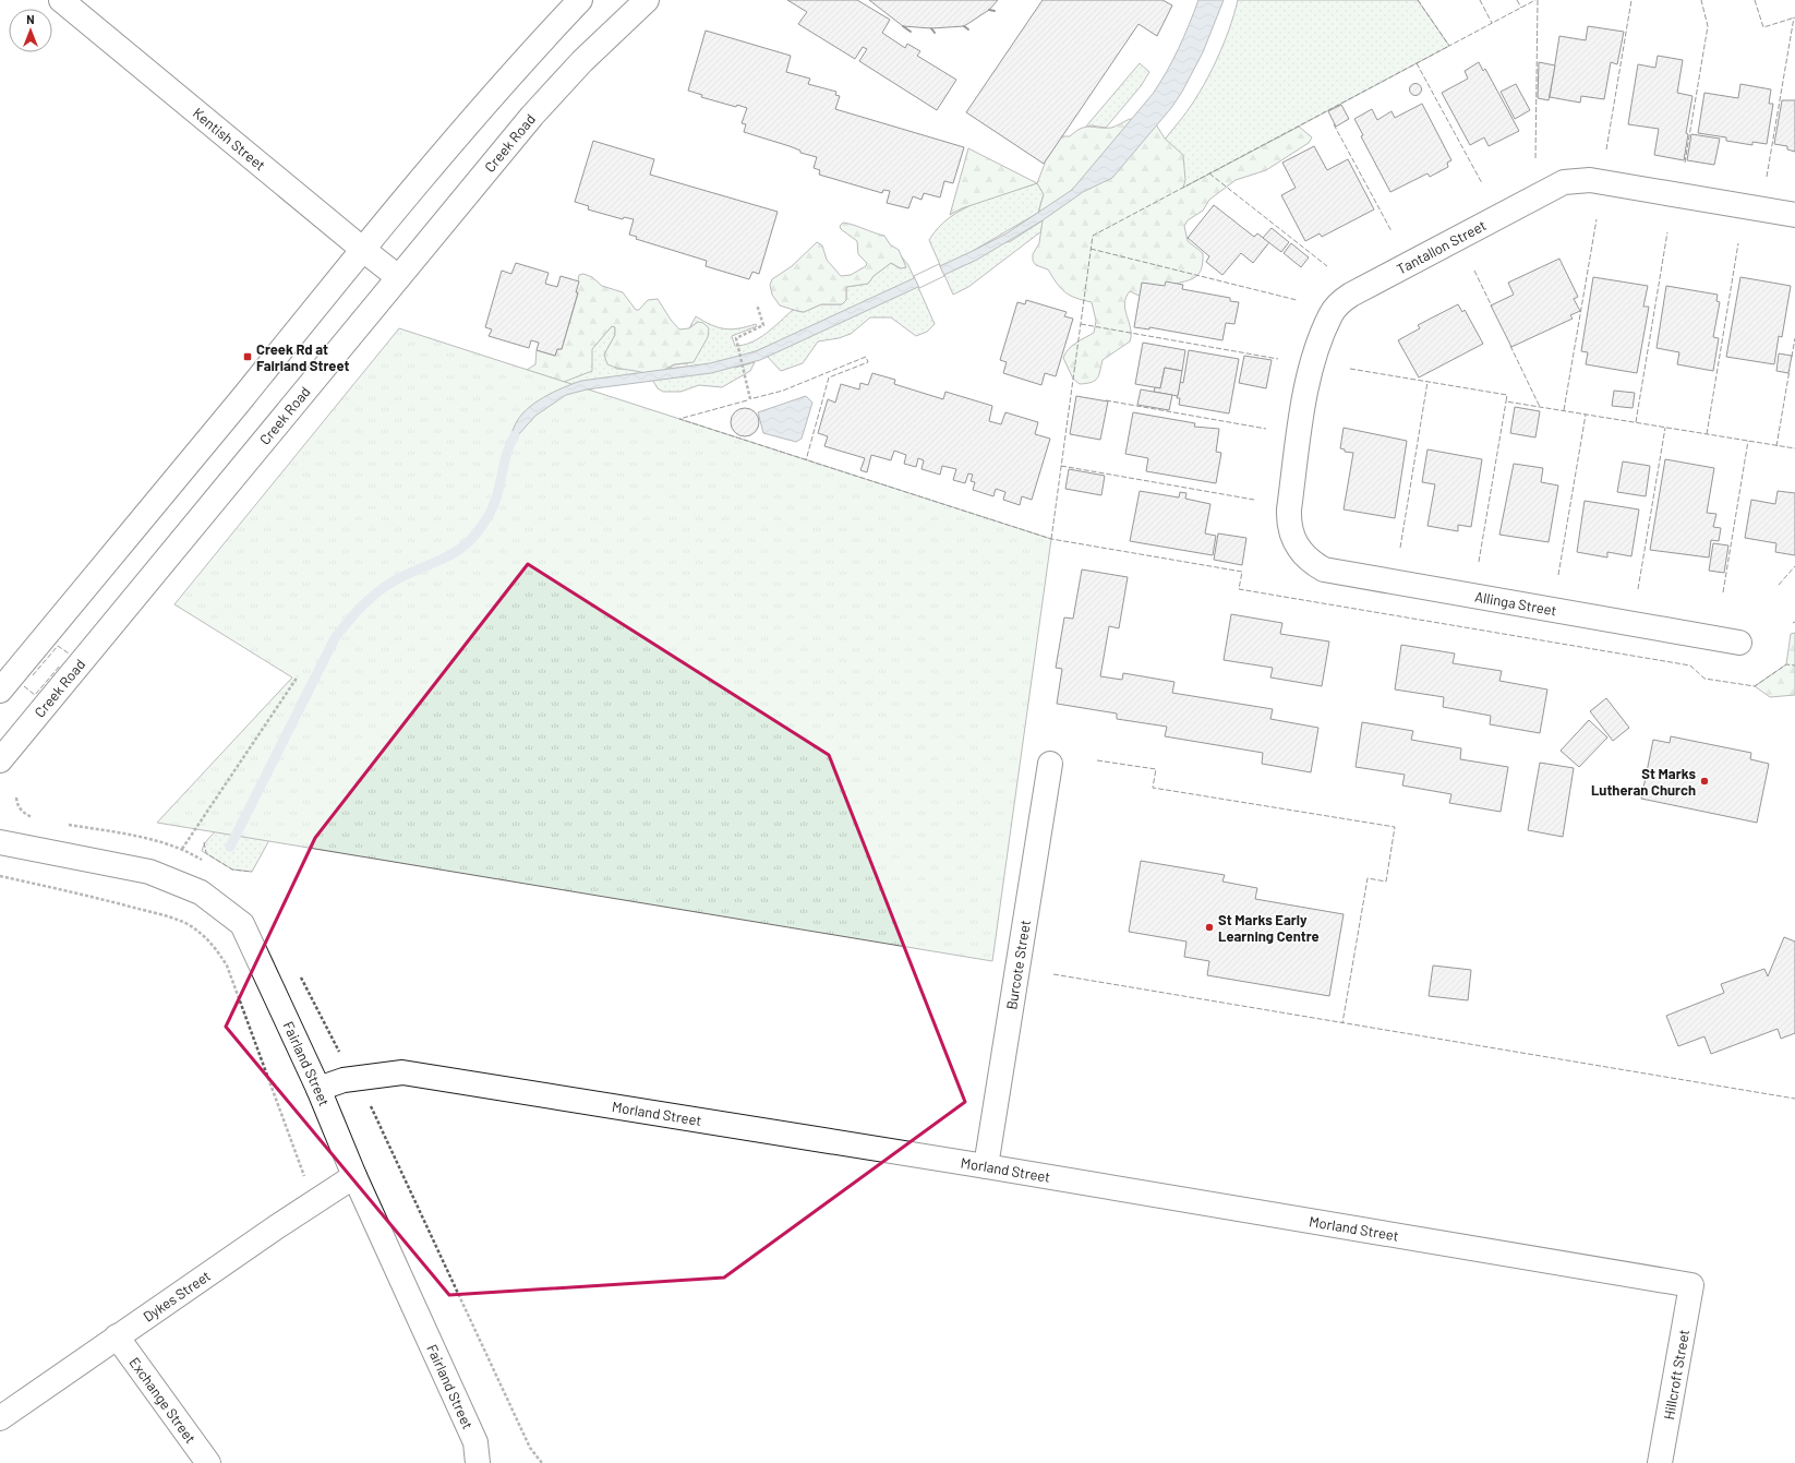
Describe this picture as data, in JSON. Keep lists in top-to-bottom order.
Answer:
{
  "streets": {
    "street": [
      "Kentish Street",
      "Creek Road",
      "Tantallon Street",
      "Allinga Street",
      "Burcote Street",
      "Fairland Street",
      "Morland Street",
      "Dykes Street",
      "Hillcroft Street",
      "Exchange Street"
    ]
  },
  "crossings": [
    ["Kentish Street", "Creek Road"],
    ["Tantallon Street", "Allinga Street"],
    ["Burcote Street", "Morland Street"],
    ["Fairland Street", "Morland Street"],
    ["Fairland Street", "Dykes Street"],
    ["Morland Street", "Hillcroft Street"],
    ["Dykes Street", "Exchange Street"]
  ],
  "places": {
    "transit": ["Creek Rd at Fairland Street"],
    "other": ["St Marks Lutheran Church", "St Marks Early Learning Centre"]
  },
  "north": "top"
}
